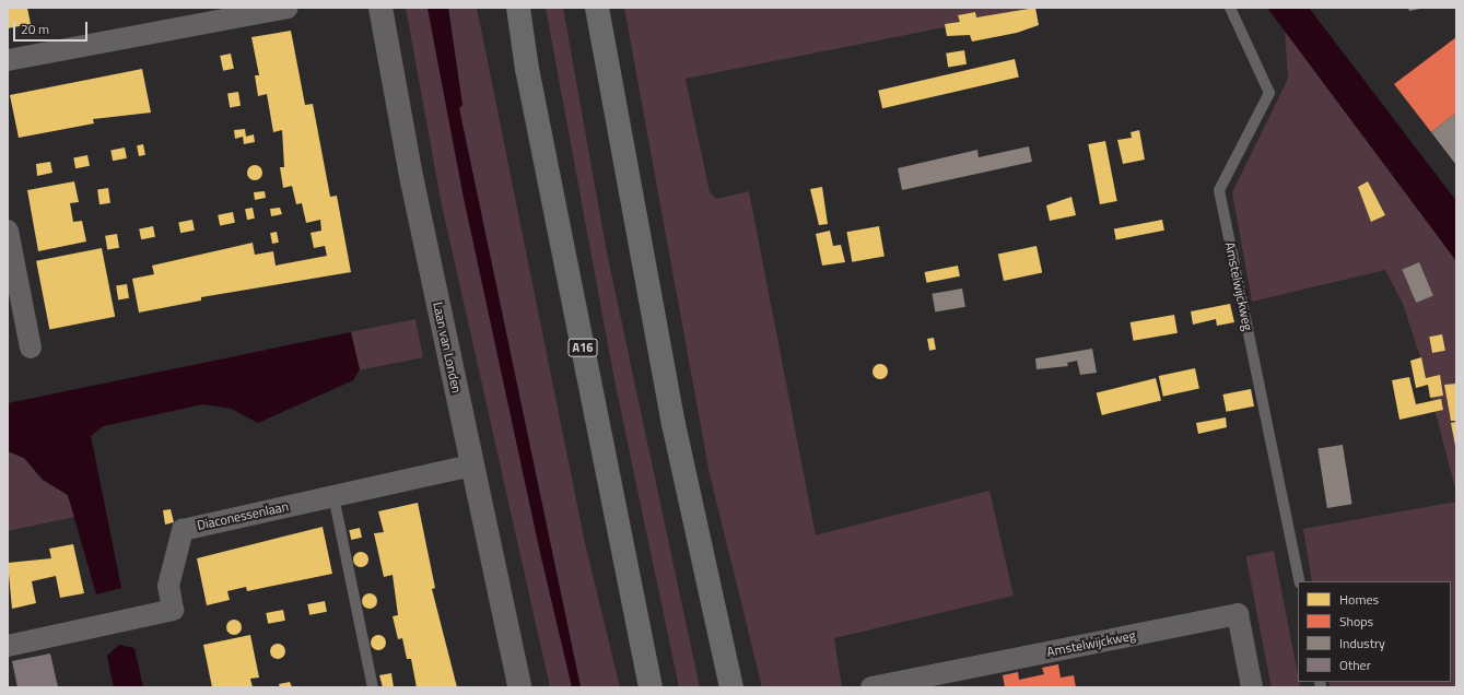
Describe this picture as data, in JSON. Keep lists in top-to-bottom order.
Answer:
{
  "streets": {
    "highway": ["A16"],
    "street": ["Amstelwijckweg", "Laan van Londen", "Diaconessenlaan"]
  },
  "crossings": [
    ["Laan van Londen", "Diaconessenlaan"]
  ],
  "legend": [
    "Homes",
    "Shops",
    "Industry",
    "Other"
  ],
  "scale_bar": "20 m"
}
